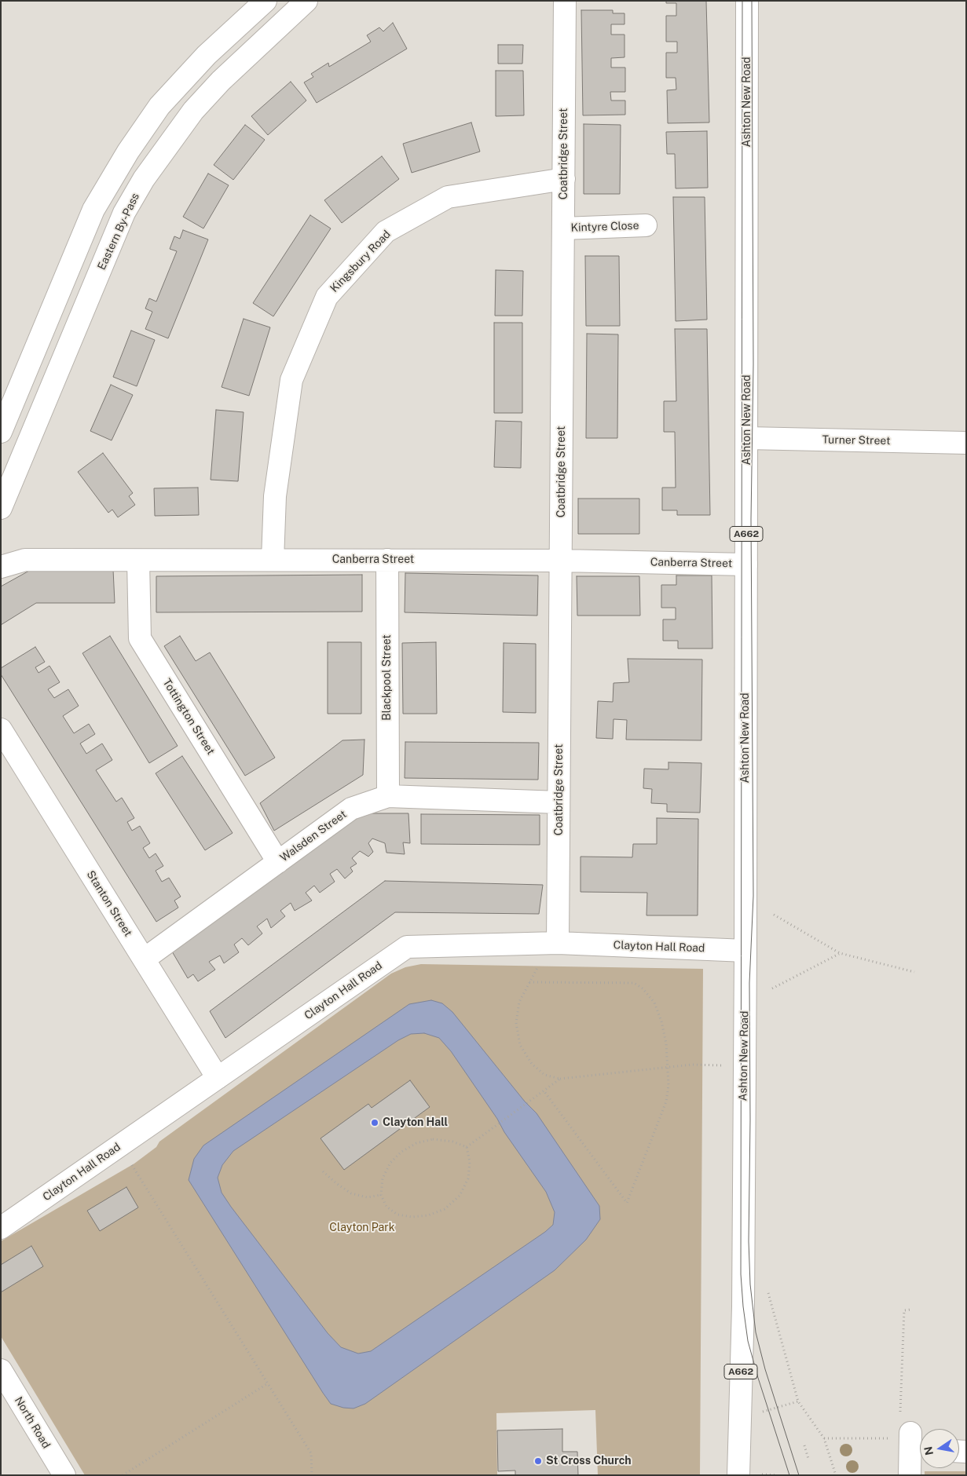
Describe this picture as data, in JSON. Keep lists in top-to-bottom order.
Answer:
{
  "streets": {
    "street": [
      "Ashton New Road",
      "Coatbridge Street",
      "Kintyre Close",
      "Eastern By-Pass",
      "Kingsbury Road",
      "Turner Street",
      "A662",
      "Canberra Street",
      "Blackpool Street",
      "Tottington Street",
      "Walsden Street",
      "Stanton Street",
      "Clayton Hall Road",
      "North Road"
    ]
  },
  "crossings": [
    ["Ashton New Road", "Turner Street"],
    ["Ashton New Road", "Canberra Street"],
    ["Ashton New Road", "Clayton Hall Road"],
    ["Coatbridge Street", "Kintyre Close"],
    ["Coatbridge Street", "Kingsbury Road"],
    ["Coatbridge Street", "Canberra Street"],
    ["Coatbridge Street", "Walsden Street"],
    ["Coatbridge Street", "Clayton Hall Road"],
    ["Kingsbury Road", "Canberra Street"],
    ["Canberra Street", "Blackpool Street"],
    ["Canberra Street", "Tottington Street"],
    ["Blackpool Street", "Walsden Street"],
    ["Tottington Street", "Walsden Street"],
    ["Walsden Street", "Stanton Street"],
    ["Stanton Street", "Clayton Hall Road"]
  ],
  "parks": ["Clayton Park"],
  "places": ["Clayton Hall", "St Cross Church"],
  "north": "left"
}
